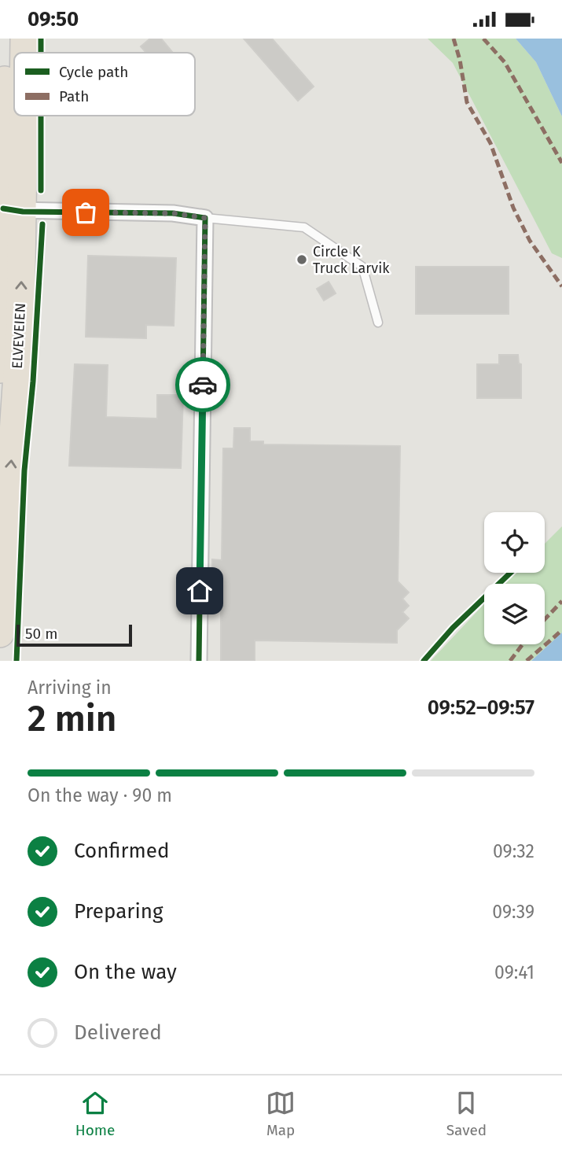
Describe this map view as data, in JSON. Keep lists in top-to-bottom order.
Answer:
{
  "streets": {
    "highway": ["ELVEVEIEN"]
  },
  "places": ["Circle K Truck Larvik"],
  "legend": ["Cycle path", "Path"],
  "scale_bar": "50 m",
  "page": {
    "status": "09:50",
    "scale": "50 m",
    "heading": ["2 min", "Arriving in", "09:52–09:57"],
    "bar": "On the way · 90 m",
    "list": [
      ["Confirmed", "09:32"],
      ["Preparing", "09:39"],
      ["On the way", "09:41"],
      "Delivered"
    ],
    "tabs": ["Home", "Map", "Saved"]
  }
}
